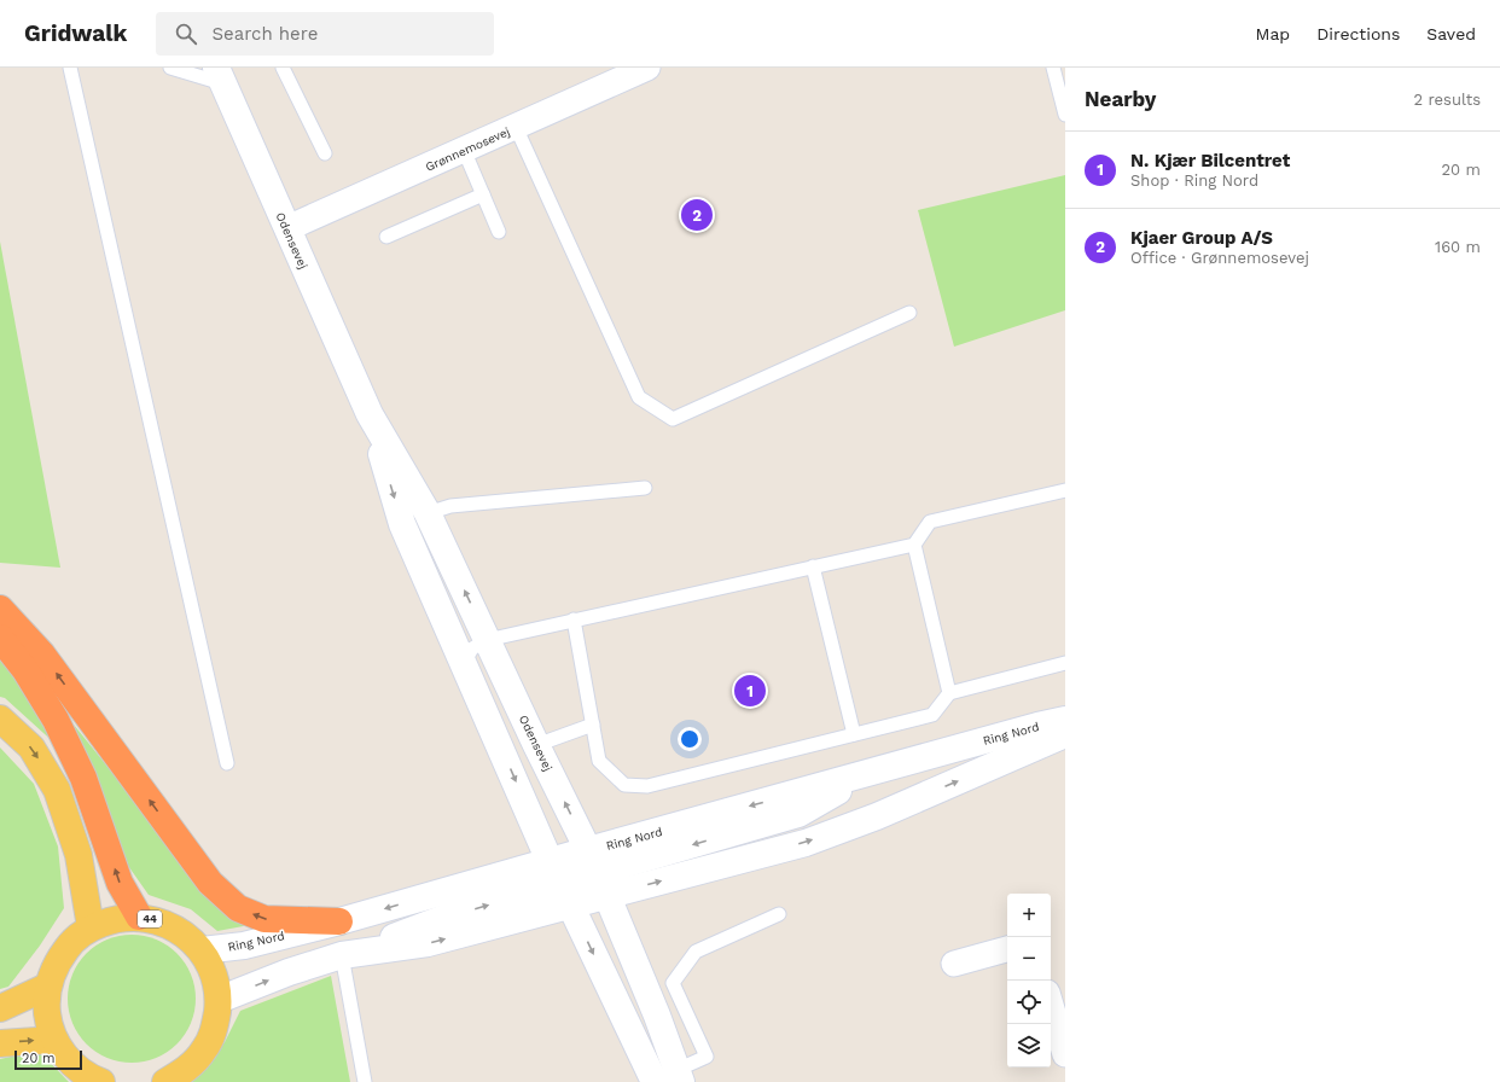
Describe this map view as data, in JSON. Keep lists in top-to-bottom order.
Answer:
{
  "streets": {
    "main road": ["Odensevej", "Ring Nord", "44"],
    "street": ["Grønnemosevej"]
  },
  "crossings": [
    ["Grønnemosevej", "Odensevej"],
    ["Odensevej", "Ring Nord"],
    ["Ring Nord", "44"]
  ],
  "scale_bar": "20 m",
  "page": {
    "header": "Gridwalk",
    "search": "Search here",
    "nav": ["Map", "Directions", "Saved"],
    "heading": ["Nearby", "2 results"],
    "list": [
      {
        "mark": "1",
        "name": "N. Kjær Bilcentret",
        "note": "Shop · Ring Nord",
        "value": "20 m"
      },
      {
        "mark": "2",
        "name": "Kjaer Group A/S",
        "note": "Office · Grønnemosevej",
        "value": "160 m"
      }
    ],
    "pins": ["2", "1"],
    "map_buttons": ["+", "−"],
    "scale": "20 m"
  }
}
